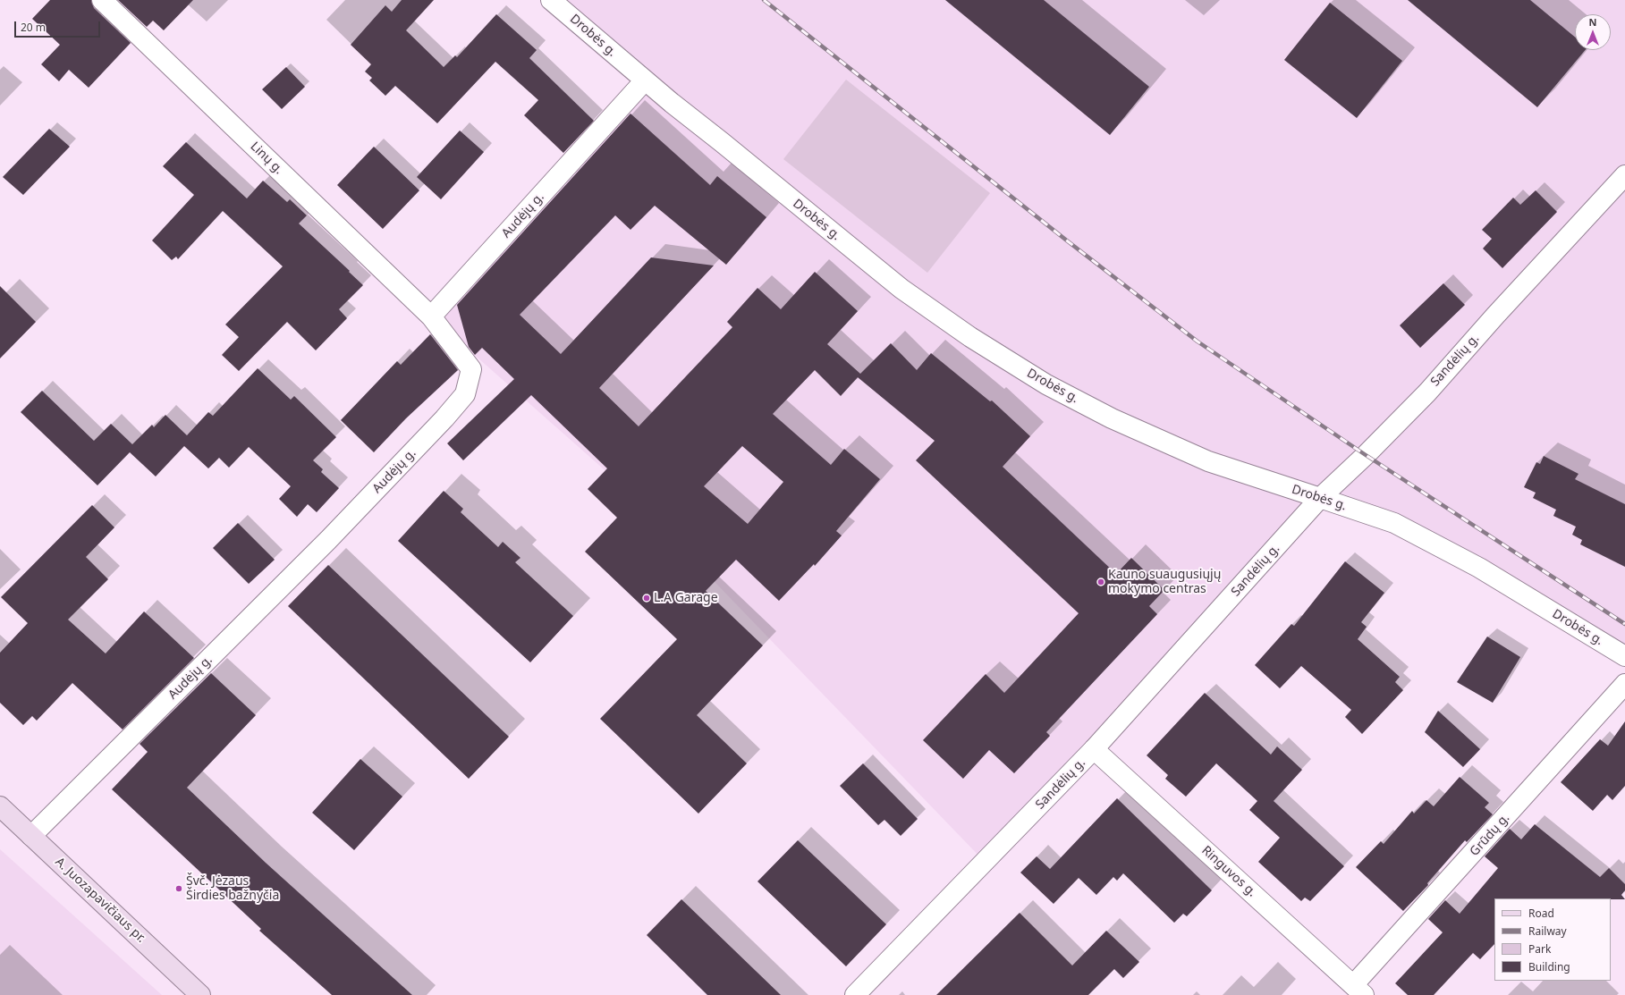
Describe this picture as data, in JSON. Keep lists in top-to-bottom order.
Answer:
{
  "streets": {
    "main road": ["A. Juozapavičiaus pr."],
    "street": [
      "Drobės g.",
      "Linų g.",
      "Audėjų g.",
      "Sandėlių g.",
      "Grūdų g.",
      "Ringuvos g."
    ]
  },
  "crossings": [
    ["Drobės g.", "Audėjų g."],
    ["Drobės g.", "Sandėlių g."],
    ["Linų g.", "Audėjų g."],
    ["Audėjų g.", "A. Juozapavičiaus pr."],
    ["Sandėlių g.", "Ringuvos g."],
    ["Grūdų g.", "Ringuvos g."]
  ],
  "places": ["Kauno suaugusiųjų mokymo centras", "L.A Garage", "Švč. Jėzaus Širdies bažnyčia"],
  "legend": [
    "Road",
    "Railway",
    "Park",
    "Building"
  ],
  "scale_bar": "20 m",
  "north": "top"
}
